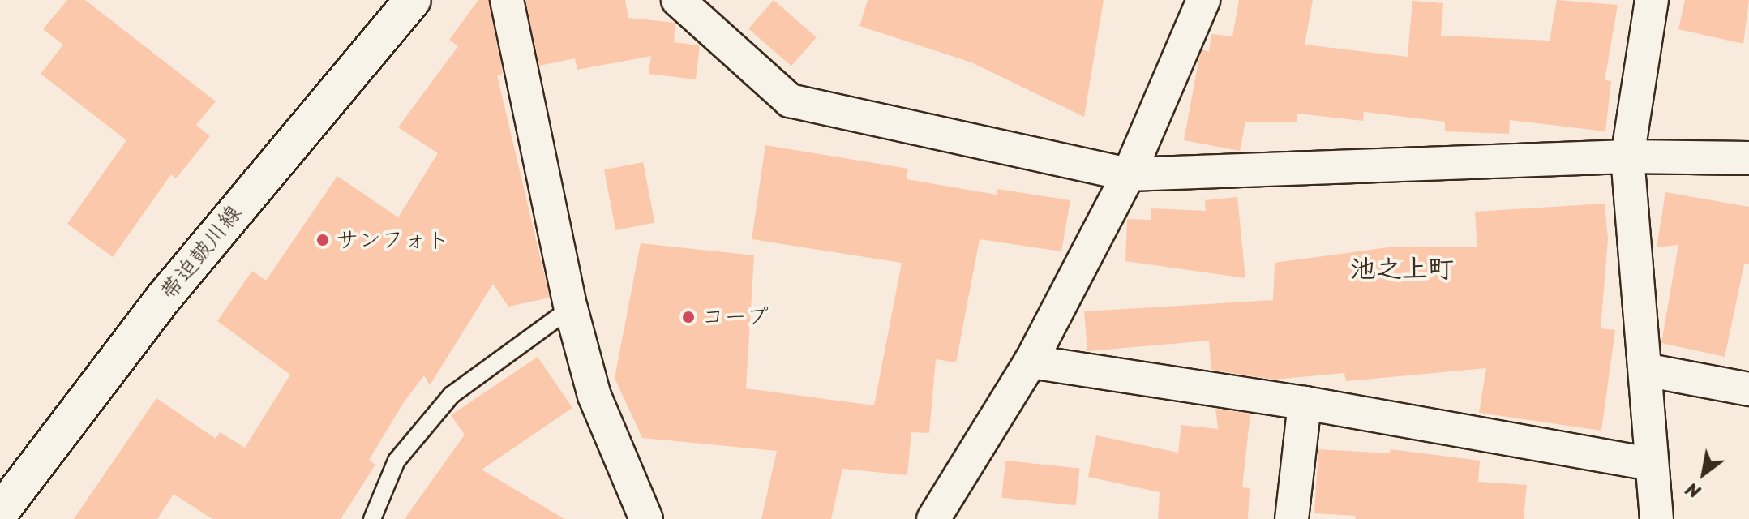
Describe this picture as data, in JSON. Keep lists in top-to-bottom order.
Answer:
{
  "streets": {
    "street": ["帯迫皷川線"]
  },
  "districts": ["池之上町"],
  "places": ["サンフォト", "コープ"],
  "north": "bottom left"
}
